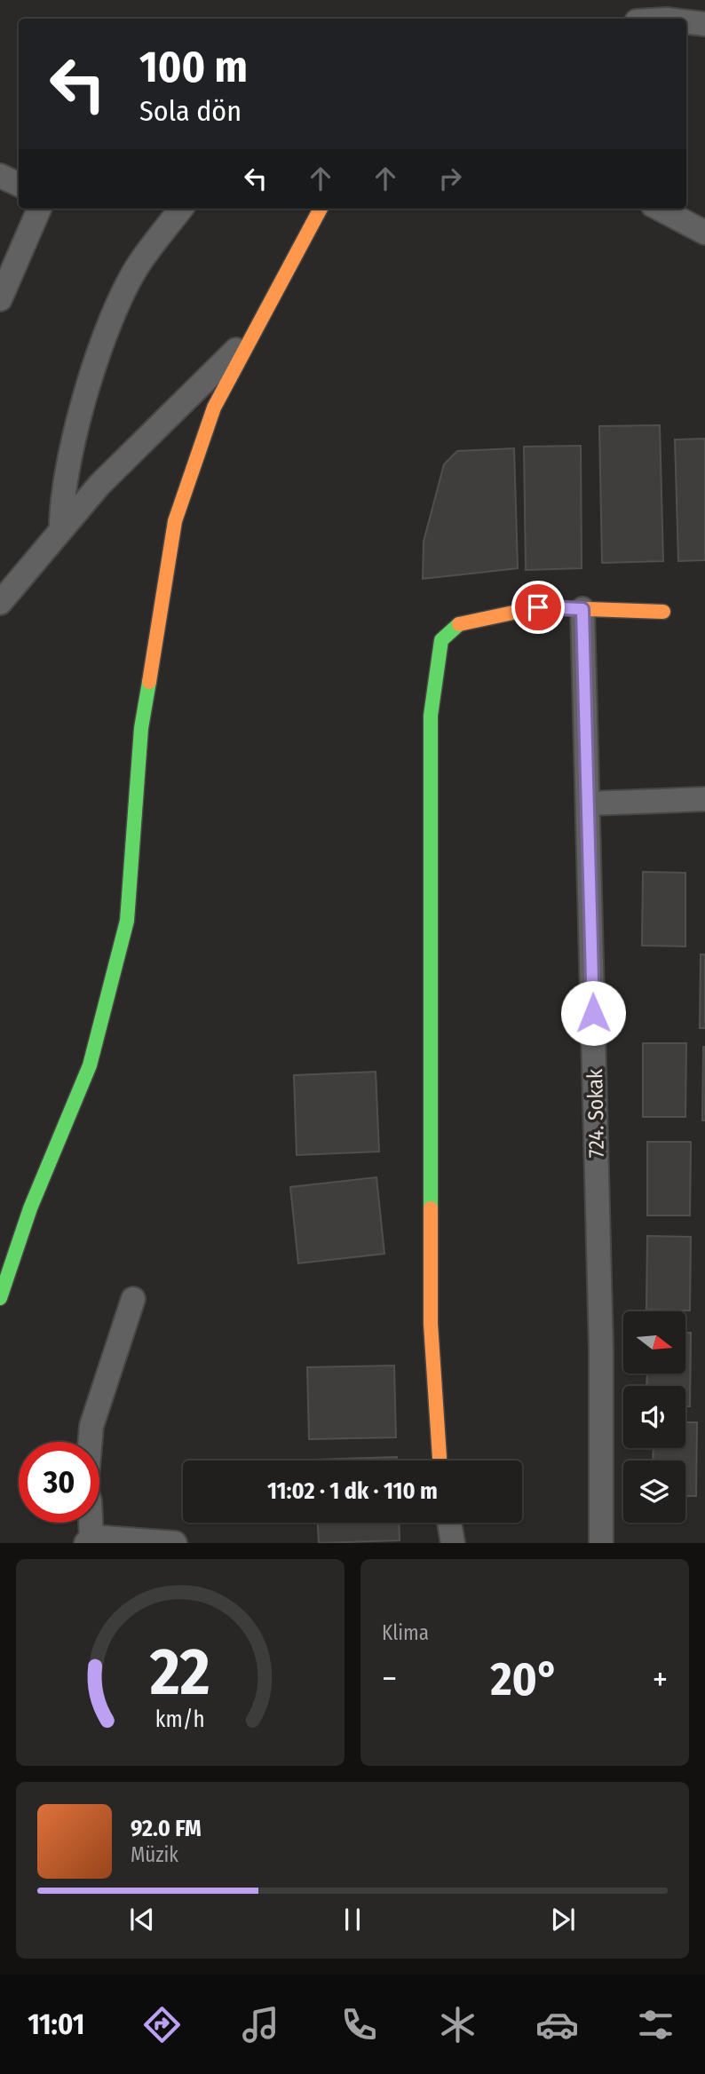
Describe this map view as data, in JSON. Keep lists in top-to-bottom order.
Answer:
{
  "streets": {
    "street": ["724. Sokak"]
  },
  "north": "right",
  "page": {
    "turn": ["100 m", "Sola dön"],
    "limit": "30",
    "trip": "11:02 · 1 dk · 110 m",
    "tile": "Klima",
    "heat": ["−", "20°", "+"],
    "song": ["92.0 FM", "Müzik"],
    "tabs": "11:01",
    "gauge": ["22", "km/h"]
  }
}
